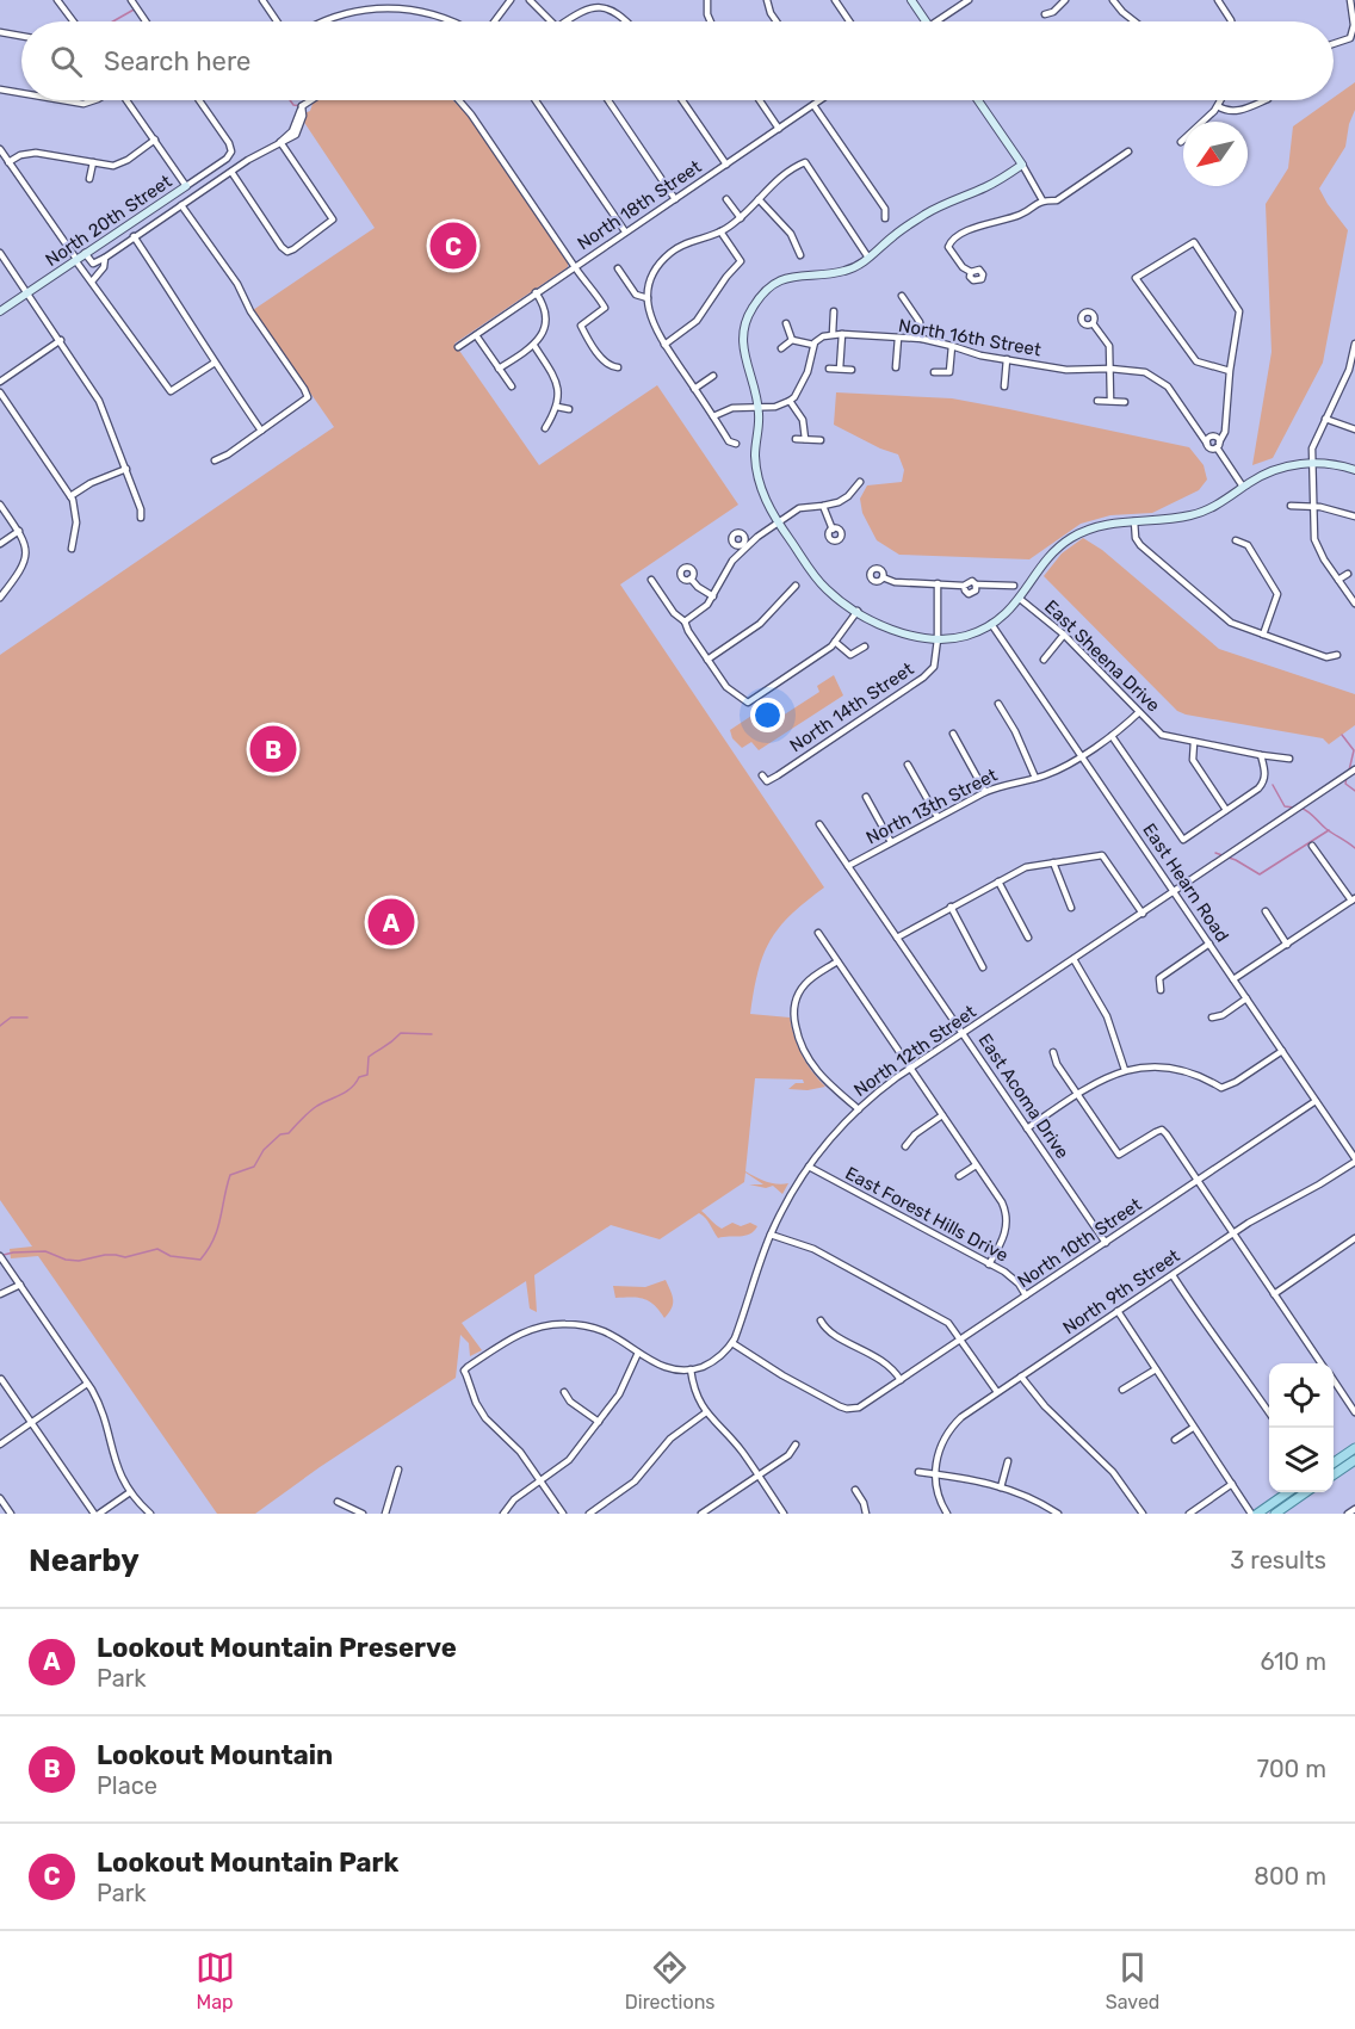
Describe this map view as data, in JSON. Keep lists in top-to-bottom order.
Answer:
{
  "streets": {
    "street": [
      "North 18th Street",
      "North 20th Street",
      "North 16th Street",
      "East Sheena Drive",
      "North 14th Street",
      "North 13th Street",
      "East Hearn Road",
      "North 12th Street",
      "East Acoma Drive",
      "East Forest Hills Drive",
      "North 10th Street",
      "North 9th Street"
    ]
  },
  "crossings": [
    ["East Sheena Drive", "North 13th Street"],
    ["North 13th Street", "East Hearn Road"],
    ["North 13th Street", "East Acoma Drive"],
    ["East Hearn Road", "North 12th Street"],
    ["East Hearn Road", "North 10th Street"],
    ["East Hearn Road", "North 9th Street"],
    ["North 12th Street", "East Acoma Drive"],
    ["North 12th Street", "East Forest Hills Drive"],
    ["North 12th Street", "North 10th Street"],
    ["East Acoma Drive", "North 10th Street"],
    ["East Forest Hills Drive", "North 10th Street"]
  ],
  "north": "bottom left",
  "page": {
    "search": "Search here",
    "pins": ["C", "B", "A"],
    "heading": ["Nearby", "3 results"],
    "list": [
      {
        "mark": "A",
        "name": "Lookout Mountain Preserve",
        "note": "Park",
        "value": "610 m"
      },
      {
        "mark": "B",
        "name": "Lookout Mountain",
        "note": "Place",
        "value": "700 m"
      },
      {
        "mark": "C",
        "name": "Lookout Mountain Park",
        "note": "Park",
        "value": "800 m"
      }
    ],
    "nav": ["Map", "Directions", "Saved"]
  }
}
